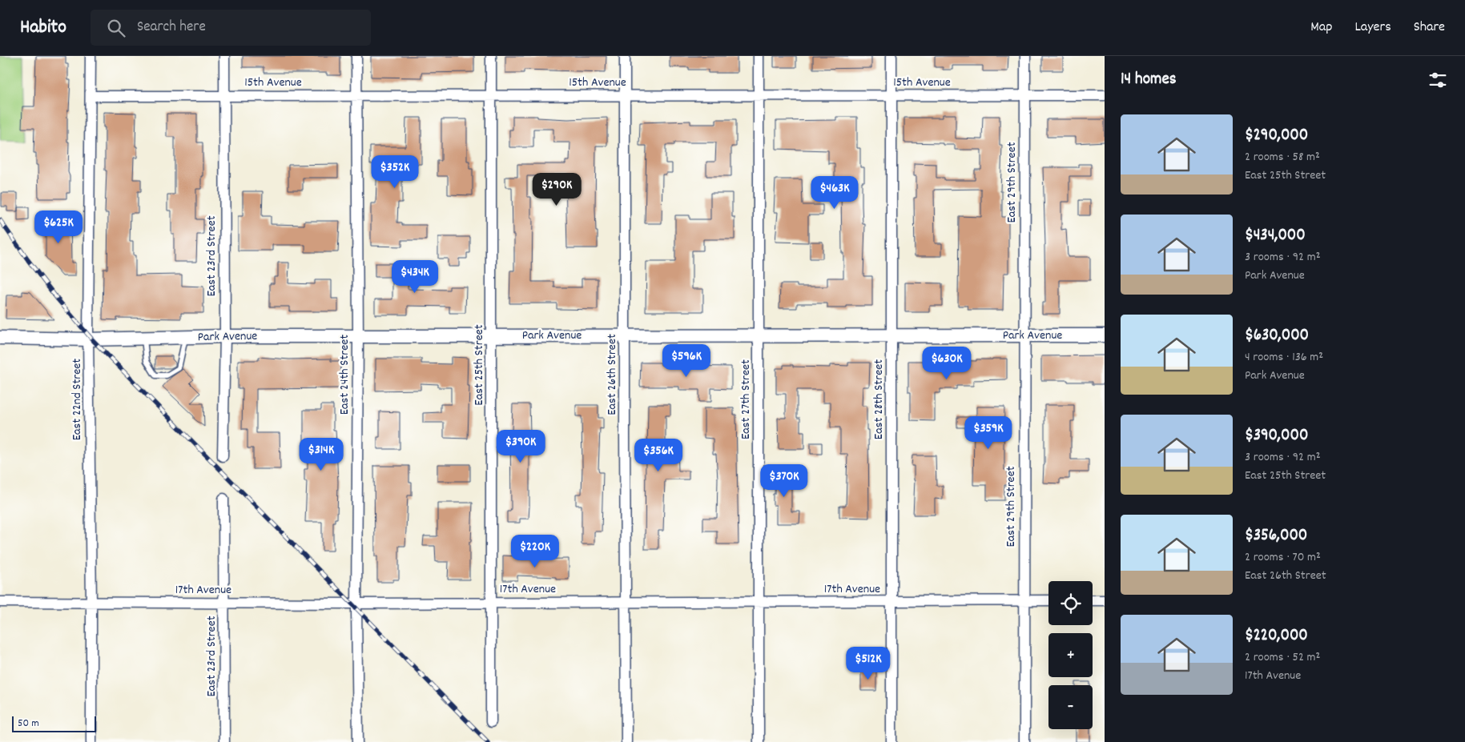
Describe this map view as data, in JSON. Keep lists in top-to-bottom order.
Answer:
{
  "streets": {
    "street": [
      "15th Avenue",
      "East 29th Street",
      "East 23rd Street",
      "Park Avenue",
      "East 25th Street",
      "East 24th Street",
      "East 26th Street",
      "East 22nd Street",
      "East 27th Street",
      "East 28th Street",
      "17th Avenue"
    ]
  },
  "crossings": [
    ["15th Avenue", "East 29th Street"],
    ["15th Avenue", "East 23rd Street"],
    ["15th Avenue", "East 25th Street"],
    ["15th Avenue", "East 24th Street"],
    ["15th Avenue", "East 26th Street"],
    ["15th Avenue", "East 22nd Street"],
    ["15th Avenue", "East 27th Street"],
    ["15th Avenue", "East 28th Street"],
    ["East 29th Street", "Park Avenue"],
    ["East 29th Street", "17th Avenue"],
    ["East 23rd Street", "Park Avenue"],
    ["East 23rd Street", "17th Avenue"],
    ["Park Avenue", "East 25th Street"],
    ["Park Avenue", "East 24th Street"],
    ["Park Avenue", "East 26th Street"],
    ["Park Avenue", "East 22nd Street"],
    ["Park Avenue", "East 27th Street"],
    ["Park Avenue", "East 28th Street"],
    ["East 25th Street", "17th Avenue"],
    ["East 24th Street", "17th Avenue"],
    ["East 26th Street", "17th Avenue"],
    ["East 22nd Street", "17th Avenue"],
    ["East 27th Street", "17th Avenue"],
    ["East 28th Street", "17th Avenue"]
  ],
  "scale_bar": "50 m",
  "page": {
    "header": "Habito",
    "search": "Search here",
    "nav": ["Map", "Layers", "Share"],
    "heading": "14 homes",
    "list": [
      {
        "name": "$290,000",
        "note": "2 rooms · 58 m² · East 25th Street"
      },
      {
        "name": "$434,000",
        "note": "3 rooms · 92 m² · Park Avenue"
      },
      {
        "name": "$630,000",
        "note": "4 rooms · 136 m² · Park Avenue"
      },
      {
        "name": "$390,000",
        "note": "3 rooms · 92 m² · East 25th Street"
      },
      {
        "name": "$356,000",
        "note": "2 rooms · 70 m² · East 26th Street"
      },
      {
        "name": "$220,000",
        "note": "2 rooms · 52 m² · 17th Avenue"
      }
    ],
    "price": [
      "$352K",
      "$290K",
      "$463K",
      "$625K",
      "$434K",
      "$596K",
      "$630K",
      "$359K",
      "$390K",
      "$314K",
      "$356K",
      "$370K",
      "$220K",
      "$512K"
    ],
    "map_buttons": ["+", "−"],
    "scale": "50 m"
  }
}
